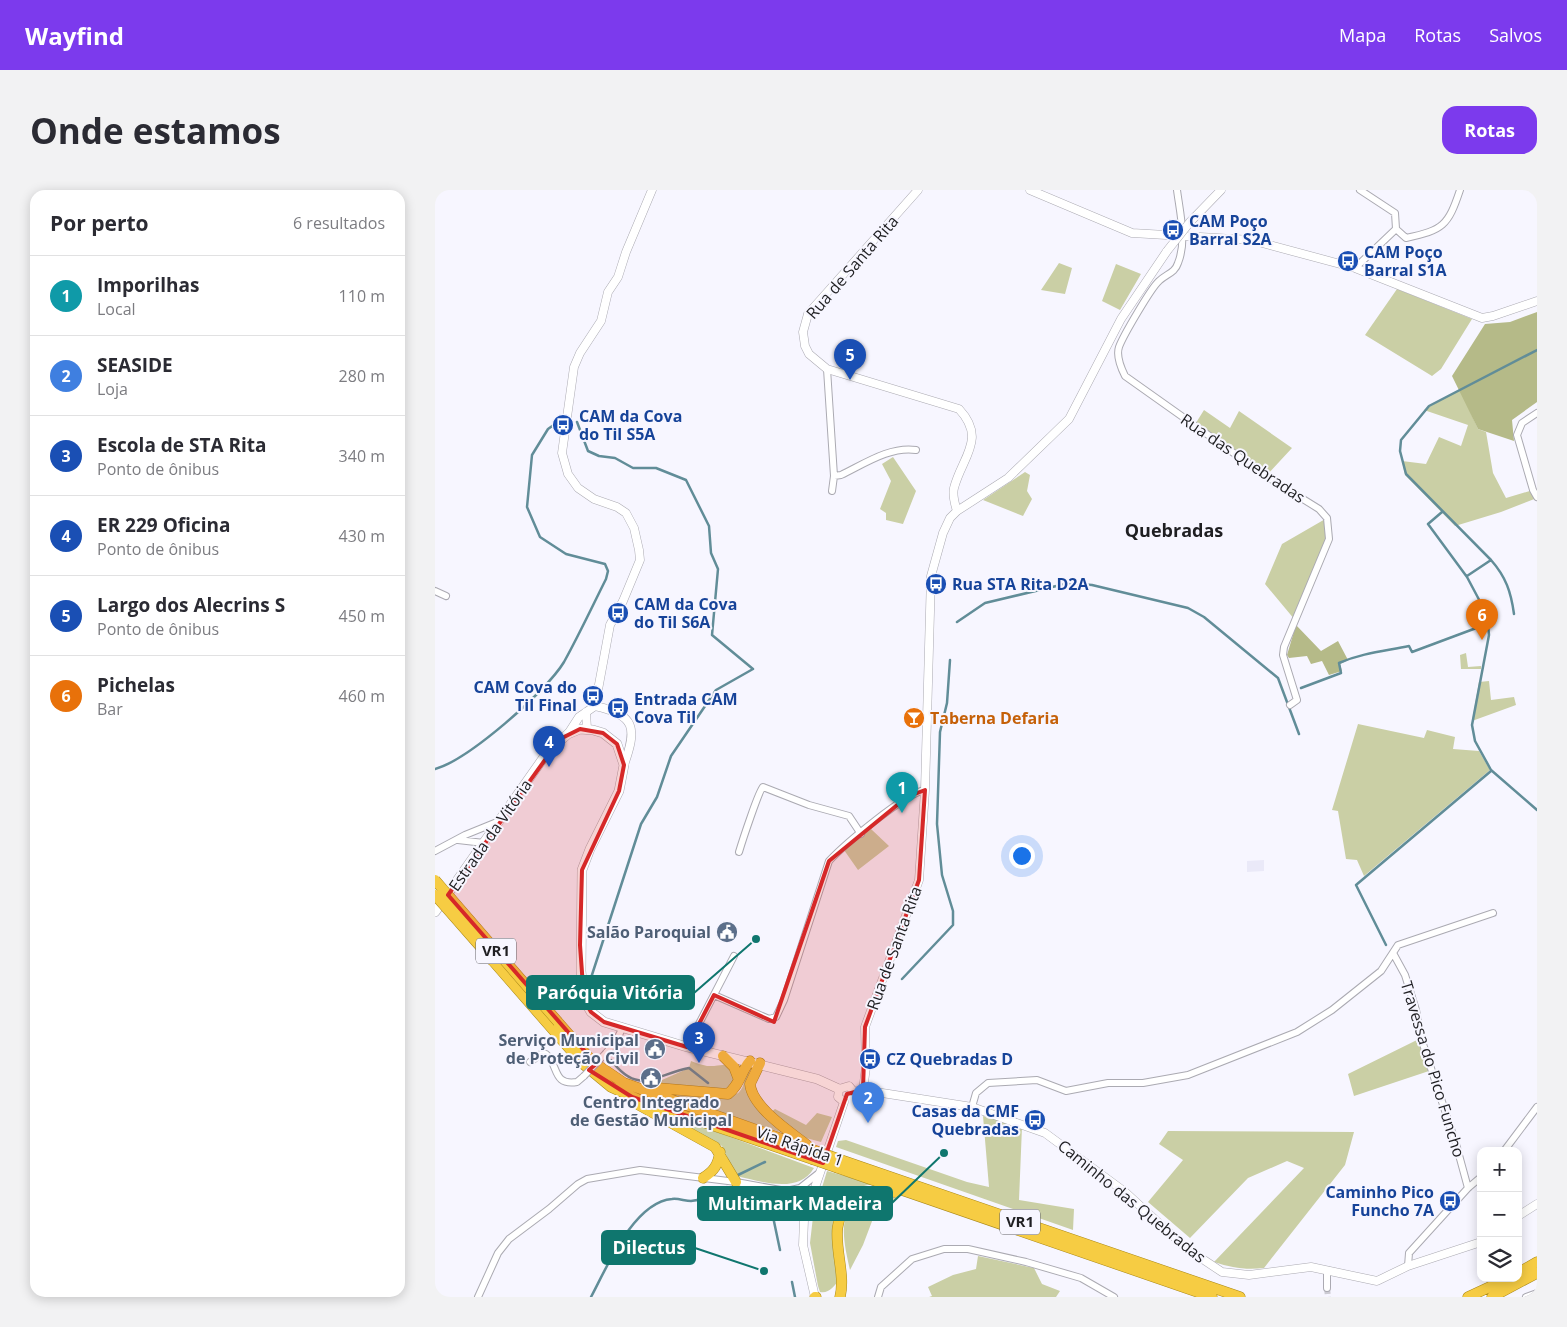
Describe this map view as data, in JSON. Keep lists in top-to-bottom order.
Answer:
{
  "streets": {
    "highway": ["VR1", "Via Rápida 1"],
    "main road": ["Estrada da Vitória"],
    "street": [
      "Rua de Santa Rita",
      "Rua das Quebradas",
      "Travessa do Pico Funcho",
      "Caminho das Quebradas"
    ]
  },
  "crossings": [
    ["Rua de Santa Rita", "Caminho das Quebradas"]
  ],
  "districts": ["Quebradas"],
  "places": {
    "bus stop": [
      "CAM Poço Barral S2A",
      "CAM Poço Barral S1A",
      "CAM da Cova do Til S5A",
      "Rua STA Rita D2A",
      "CAM da Cova do Til S6A",
      "CAM Cova do Til Final",
      "Entrada CAM Cova Til",
      "CZ Quebradas D",
      "Casas da CMF Quebradas",
      "Caminho Pico Funcho 7A"
    ],
    "bar": ["Taberna Defaria"],
    "public building": ["Salão Paroquial", "Serviço Municipal de Proteção Civil", "Centro Integrado de Gestão Municipal"],
    "other": ["Paróquia Vitória", "Multimark Madeira", "Dilectus"]
  },
  "page": {
    "header": "Wayfind",
    "nav": ["Mapa", "Rotas", "Salvos"],
    "buttons": "Rotas",
    "title": "Onde estamos",
    "heading": ["Por perto", "6 resultados"],
    "list": [
      {
        "mark": "1",
        "name": "Imporilhas",
        "note": "Local",
        "value": "110 m"
      },
      {
        "mark": "2",
        "name": "SEASIDE",
        "note": "Loja",
        "value": "280 m"
      },
      {
        "mark": "3",
        "name": "Escola de STA Rita",
        "note": "Ponto de ônibus",
        "value": "340 m"
      },
      {
        "mark": "4",
        "name": "ER 229 Oficina",
        "note": "Ponto de ônibus",
        "value": "430 m"
      },
      {
        "mark": "5",
        "name": "Largo dos Alecrins S",
        "note": "Ponto de ônibus",
        "value": "450 m"
      },
      {
        "mark": "6",
        "name": "Pichelas",
        "note": "Bar",
        "value": "460 m"
      }
    ],
    "pins": [
      "5",
      "6",
      "4",
      "1",
      "3",
      "2"
    ],
    "map_buttons": ["+", "−"]
  }
}
